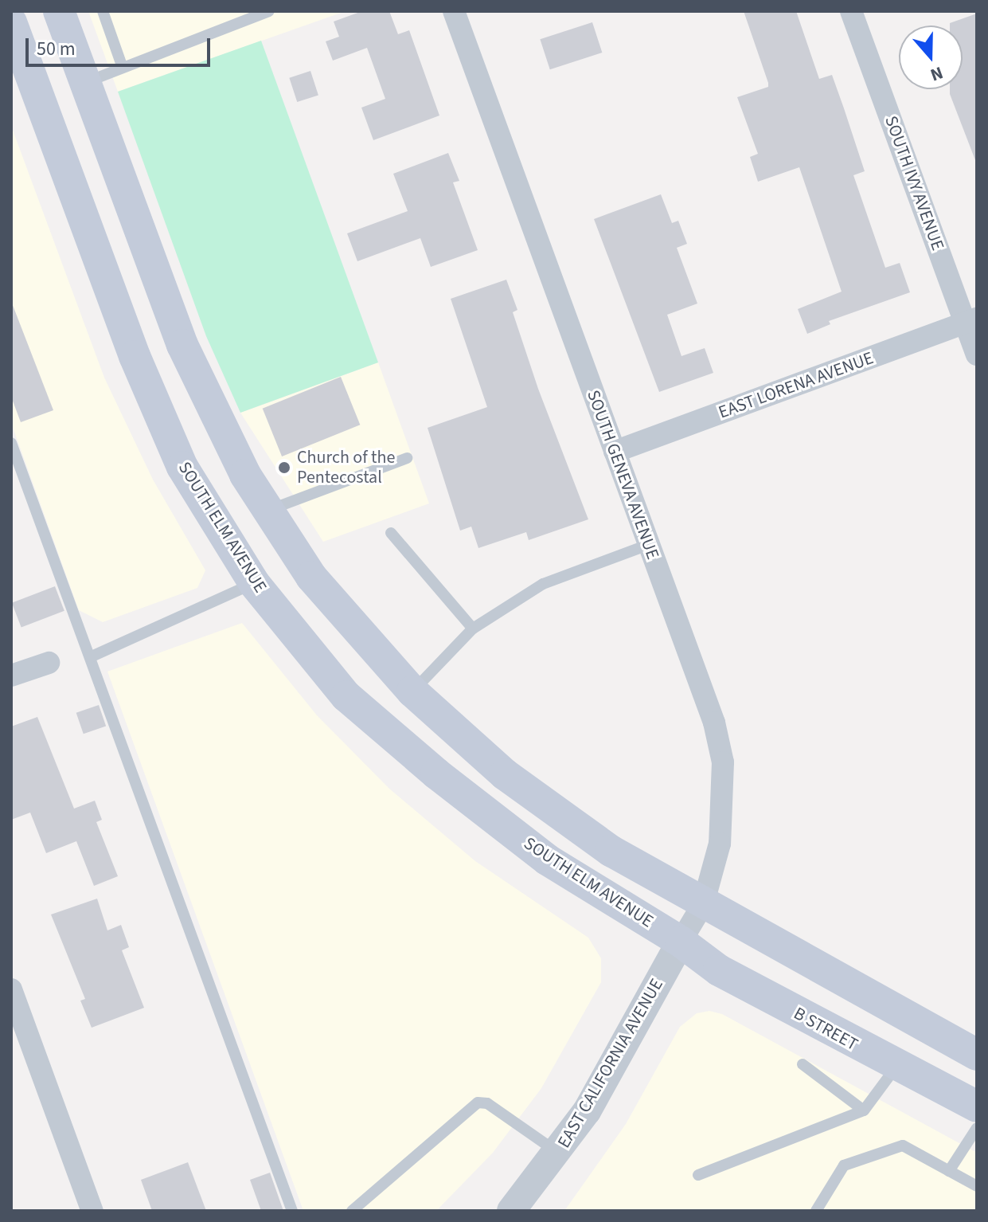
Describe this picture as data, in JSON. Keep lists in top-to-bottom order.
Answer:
{
  "streets": {
    "main road": ["SOUTH ELM AVENUE", "B STREET"],
    "street": [
      "SOUTH IVY AVENUE",
      "EAST LORENA AVENUE",
      "SOUTH GENEVA AVENUE",
      "EAST CALIFORNIA AVENUE"
    ]
  },
  "crossings": [
    ["SOUTH IVY AVENUE", "EAST LORENA AVENUE"],
    ["EAST LORENA AVENUE", "SOUTH GENEVA AVENUE"],
    ["SOUTH GENEVA AVENUE", "SOUTH ELM AVENUE"],
    ["SOUTH GENEVA AVENUE", "B STREET"],
    ["SOUTH GENEVA AVENUE", "EAST CALIFORNIA AVENUE"],
    ["SOUTH ELM AVENUE", "B STREET"],
    ["SOUTH ELM AVENUE", "EAST CALIFORNIA AVENUE"],
    ["B STREET", "EAST CALIFORNIA AVENUE"]
  ],
  "places": ["Church of the Pentecostal"],
  "scale_bar": "50 m",
  "north": "bottom"
}
